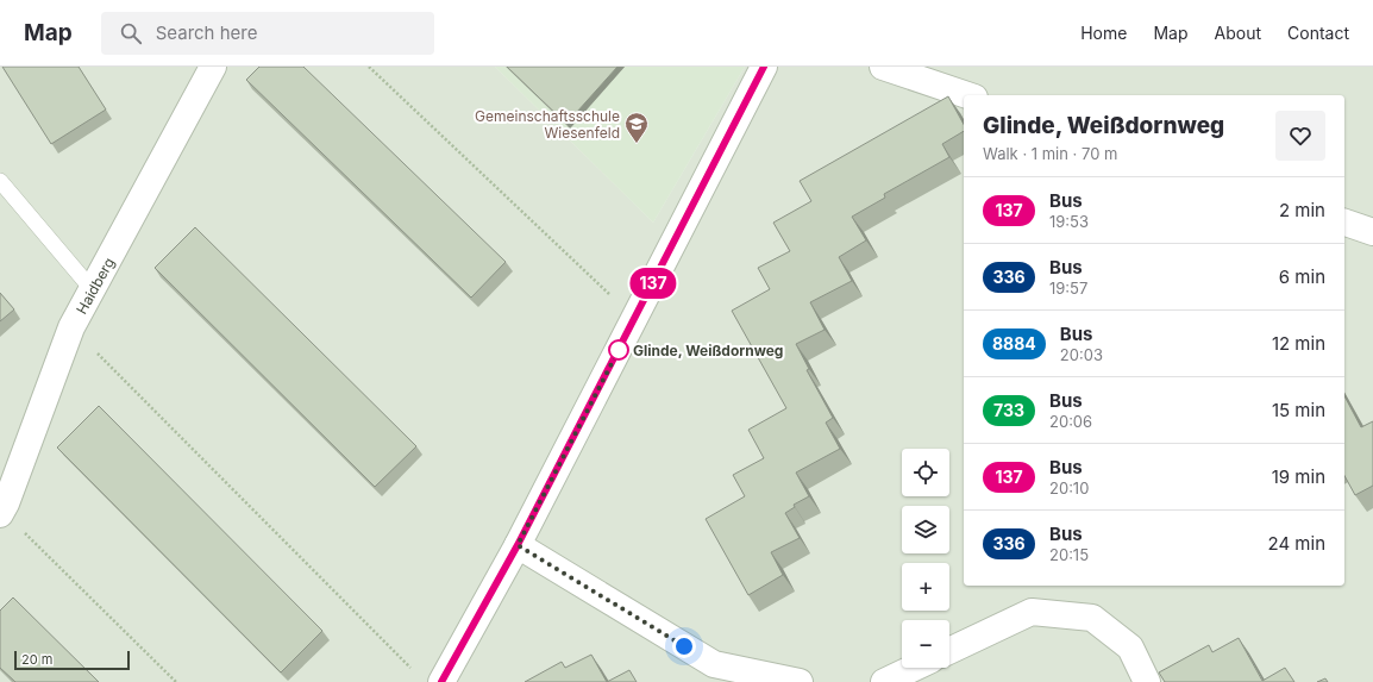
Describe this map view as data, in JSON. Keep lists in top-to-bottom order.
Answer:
{
  "streets": {
    "street": ["Haidberg"]
  },
  "places": {
    "school or university": ["Gemeinschaftsschule Wiesenfeld"],
    "other": ["Glinde, Weißdornweg"]
  },
  "lines": ["bus line 137"],
  "scale_bar": "20 m",
  "page": {
    "header": "Map",
    "search": "Search here",
    "nav": [
      "Home",
      "Map",
      "About",
      "Contact"
    ],
    "on_map": "137",
    "heading": ["Glinde, Weißdornweg", "Walk · 1 min · 70 m"],
    "list": [
      {
        "mark": "137",
        "name": "Bus",
        "note": "19:53",
        "value": "2 min"
      },
      {
        "mark": "336",
        "name": "Bus",
        "note": "19:57",
        "value": "6 min"
      },
      {
        "mark": "8884",
        "name": "Bus",
        "note": "20:03",
        "value": "12 min"
      },
      {
        "mark": "733",
        "name": "Bus",
        "note": "20:06",
        "value": "15 min"
      },
      {
        "mark": "137",
        "name": "Bus",
        "note": "20:10",
        "value": "19 min"
      },
      {
        "mark": "336",
        "name": "Bus",
        "note": "20:15",
        "value": "24 min"
      }
    ],
    "map_buttons": ["+", "−"],
    "scale": "20 m"
  }
}
